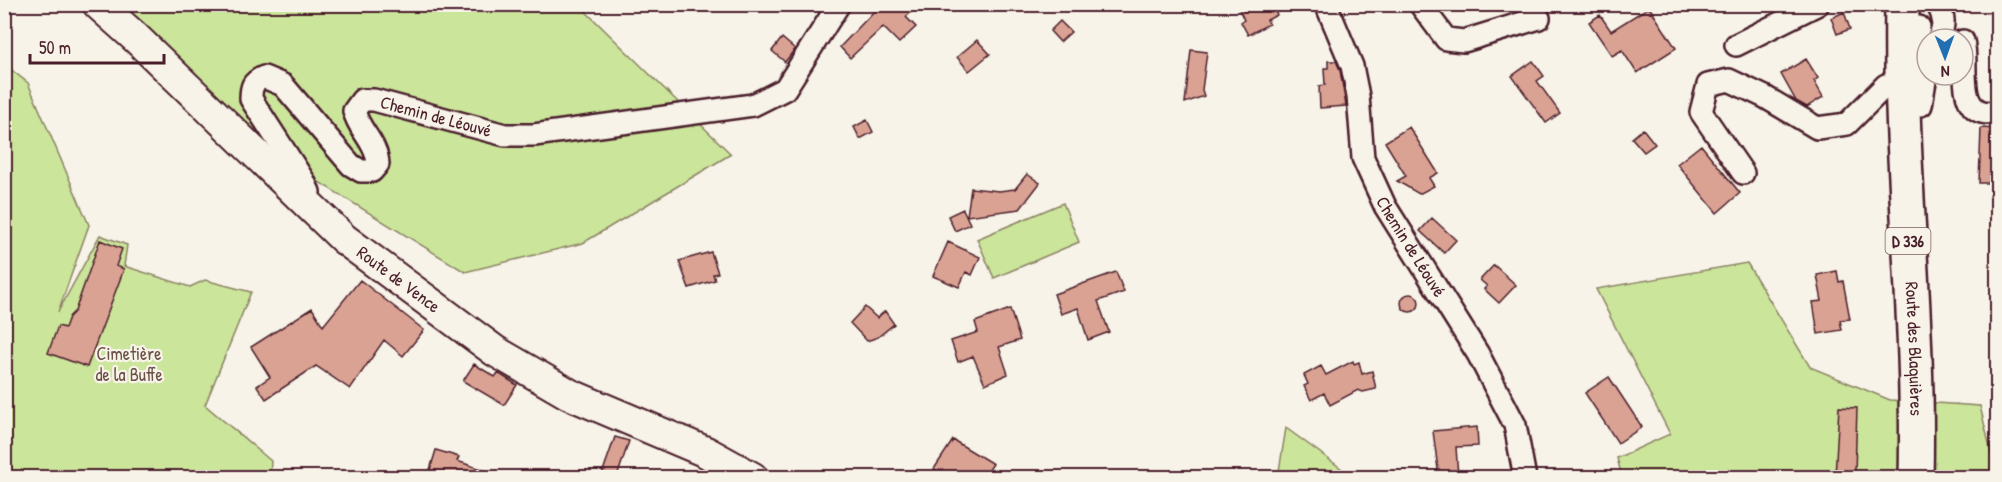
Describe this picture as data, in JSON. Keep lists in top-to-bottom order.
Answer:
{
  "streets": {
    "main road": ["D 336", "Route de Vence", "Route des Blaquières"],
    "street": ["Chemin de Léouvé"]
  },
  "crossings": [
    ["Chemin de Léouvé", "Route de Vence"]
  ],
  "parks": ["Cimetière de la Buffe"],
  "scale_bar": "50 m",
  "north": "bottom"
}
